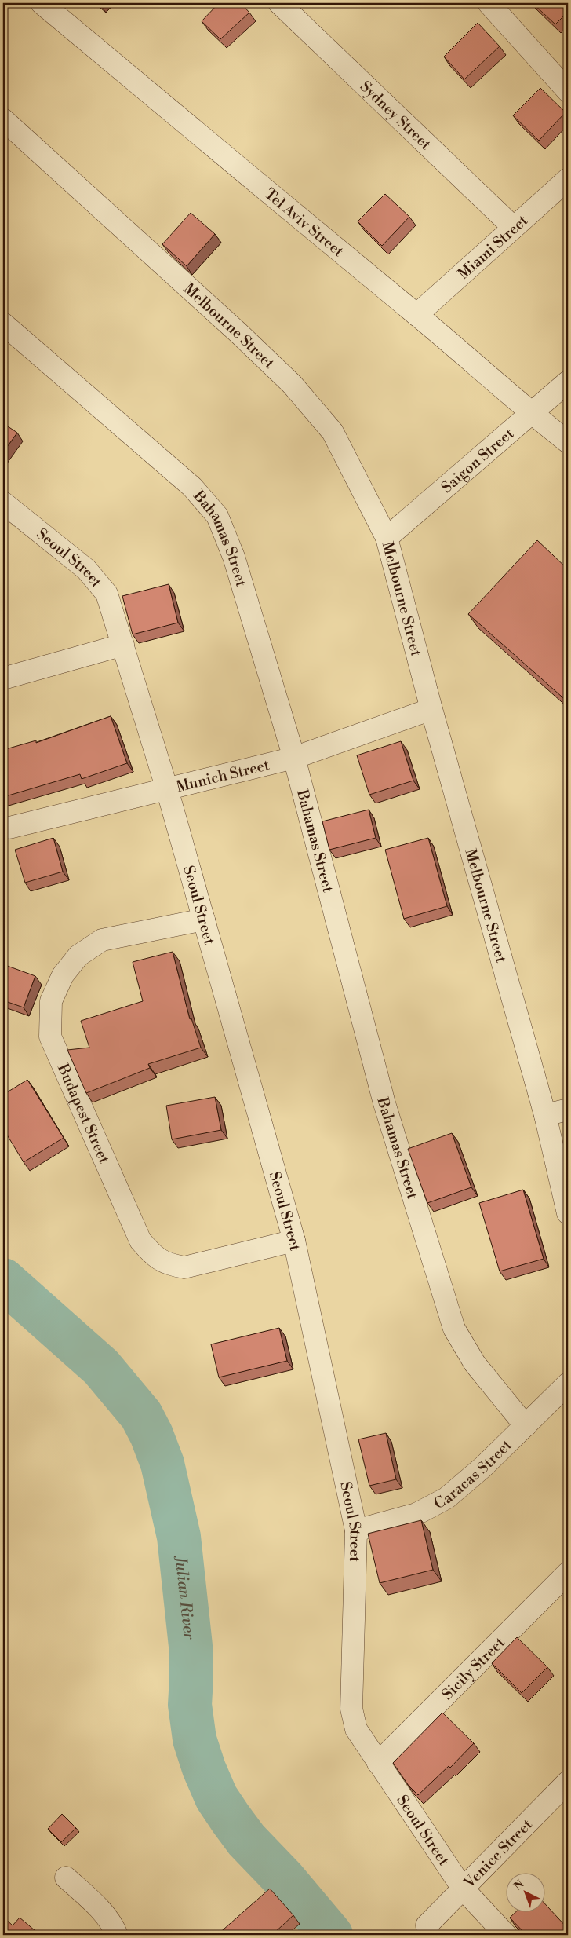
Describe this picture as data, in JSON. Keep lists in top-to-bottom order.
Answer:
{
  "streets": {
    "street": [
      "Sydney Street",
      "Tel Aviv Street",
      "Miami Street",
      "Melbourne Street",
      "Saigon Street",
      "Bahamas Street",
      "Seoul Street",
      "Munich Street",
      "Budapest Street",
      "Caracas Street",
      "Sicily Street",
      "Venice Street"
    ]
  },
  "crossings": [
    ["Sydney Street", "Miami Street"],
    ["Tel Aviv Street", "Miami Street"],
    ["Tel Aviv Street", "Saigon Street"],
    ["Melbourne Street", "Saigon Street"],
    ["Melbourne Street", "Munich Street"],
    ["Bahamas Street", "Munich Street"],
    ["Bahamas Street", "Caracas Street"],
    ["Seoul Street", "Munich Street"],
    ["Seoul Street", "Budapest Street"],
    ["Seoul Street", "Caracas Street"],
    ["Seoul Street", "Sicily Street"],
    ["Seoul Street", "Venice Street"]
  ],
  "water": ["Julian River"],
  "north": "top left"
}
